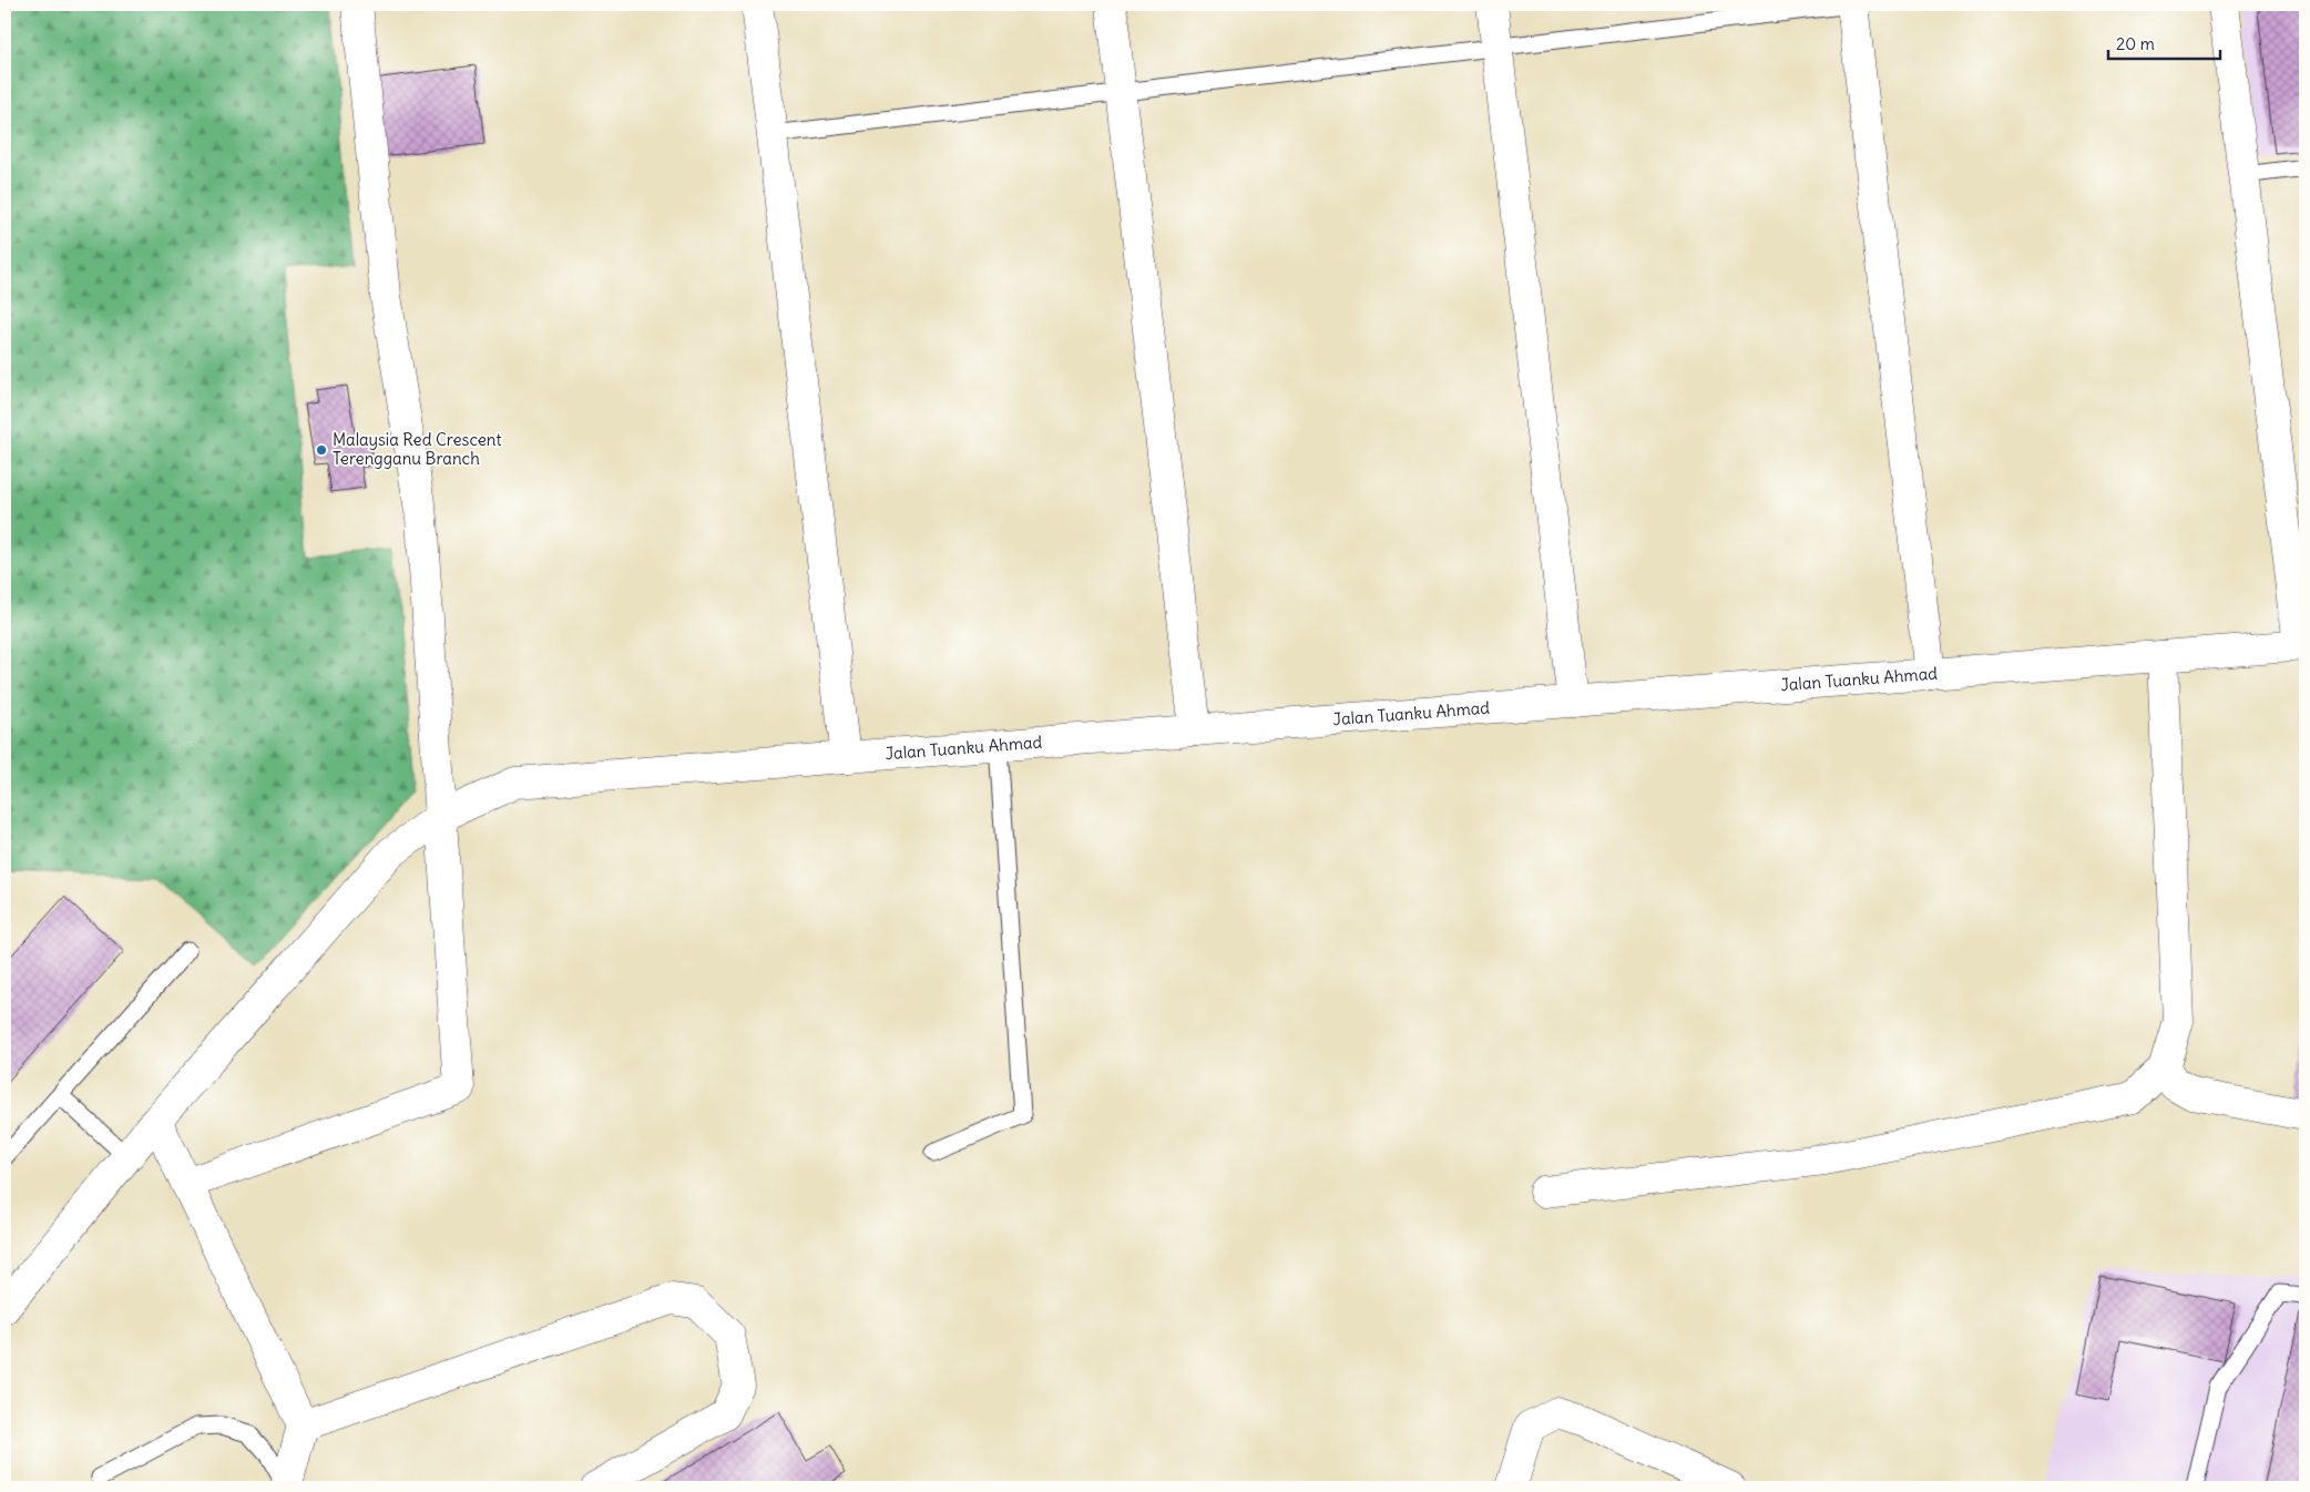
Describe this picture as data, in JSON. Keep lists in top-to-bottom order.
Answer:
{
  "streets": {
    "street": ["Jalan Tuanku Ahmad"]
  },
  "places": ["Malaysia Red Crescent Terengganu Branch"],
  "scale_bar": "20 m"
}
